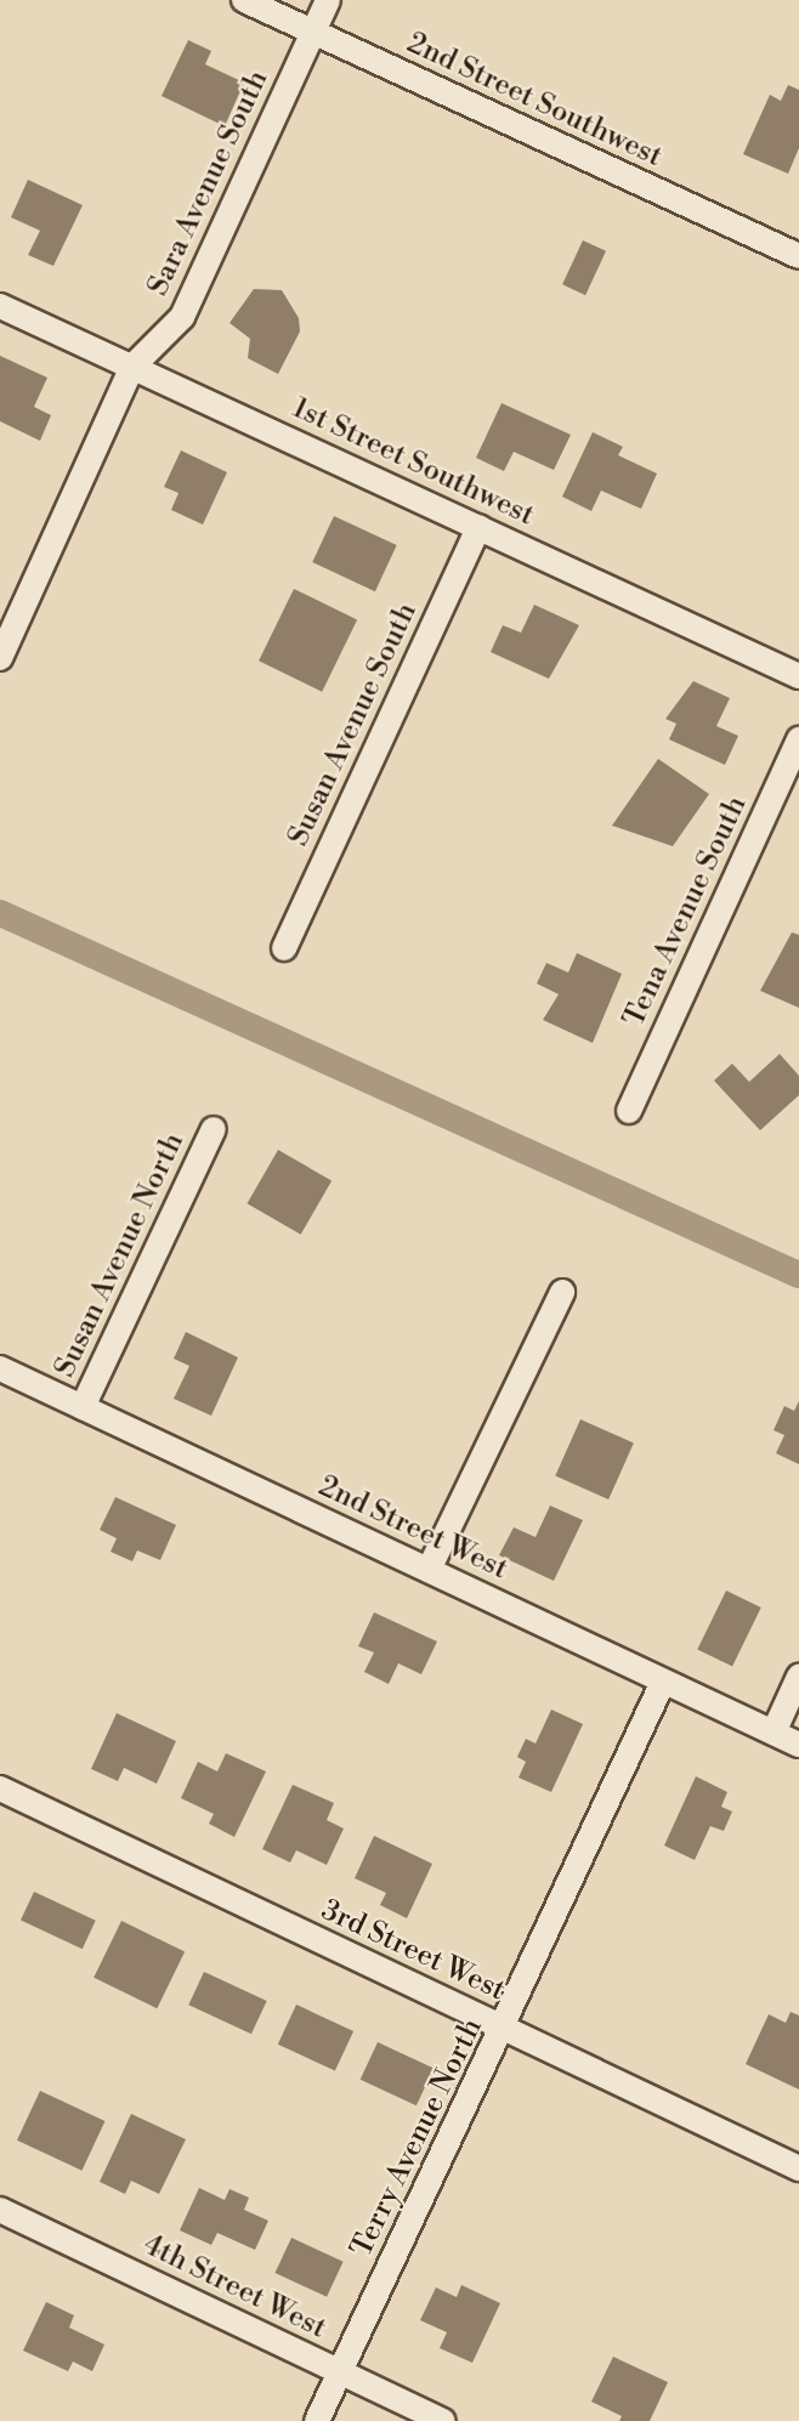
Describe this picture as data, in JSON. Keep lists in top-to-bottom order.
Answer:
{
  "streets": {
    "street": [
      "2nd Street Southwest",
      "Sara Avenue South",
      "1st Street Southwest",
      "Susan Avenue South",
      "Tena Avenue South",
      "Susan Avenue North",
      "2nd Street West",
      "3rd Street West",
      "Terry Avenue North",
      "4th Street West"
    ]
  },
  "crossings": [
    ["2nd Street Southwest", "Sara Avenue South"],
    ["Sara Avenue South", "1st Street Southwest"],
    ["1st Street Southwest", "Susan Avenue South"],
    ["Susan Avenue North", "2nd Street West"],
    ["2nd Street West", "Terry Avenue North"],
    ["3rd Street West", "Terry Avenue North"],
    ["Terry Avenue North", "4th Street West"]
  ]
}
